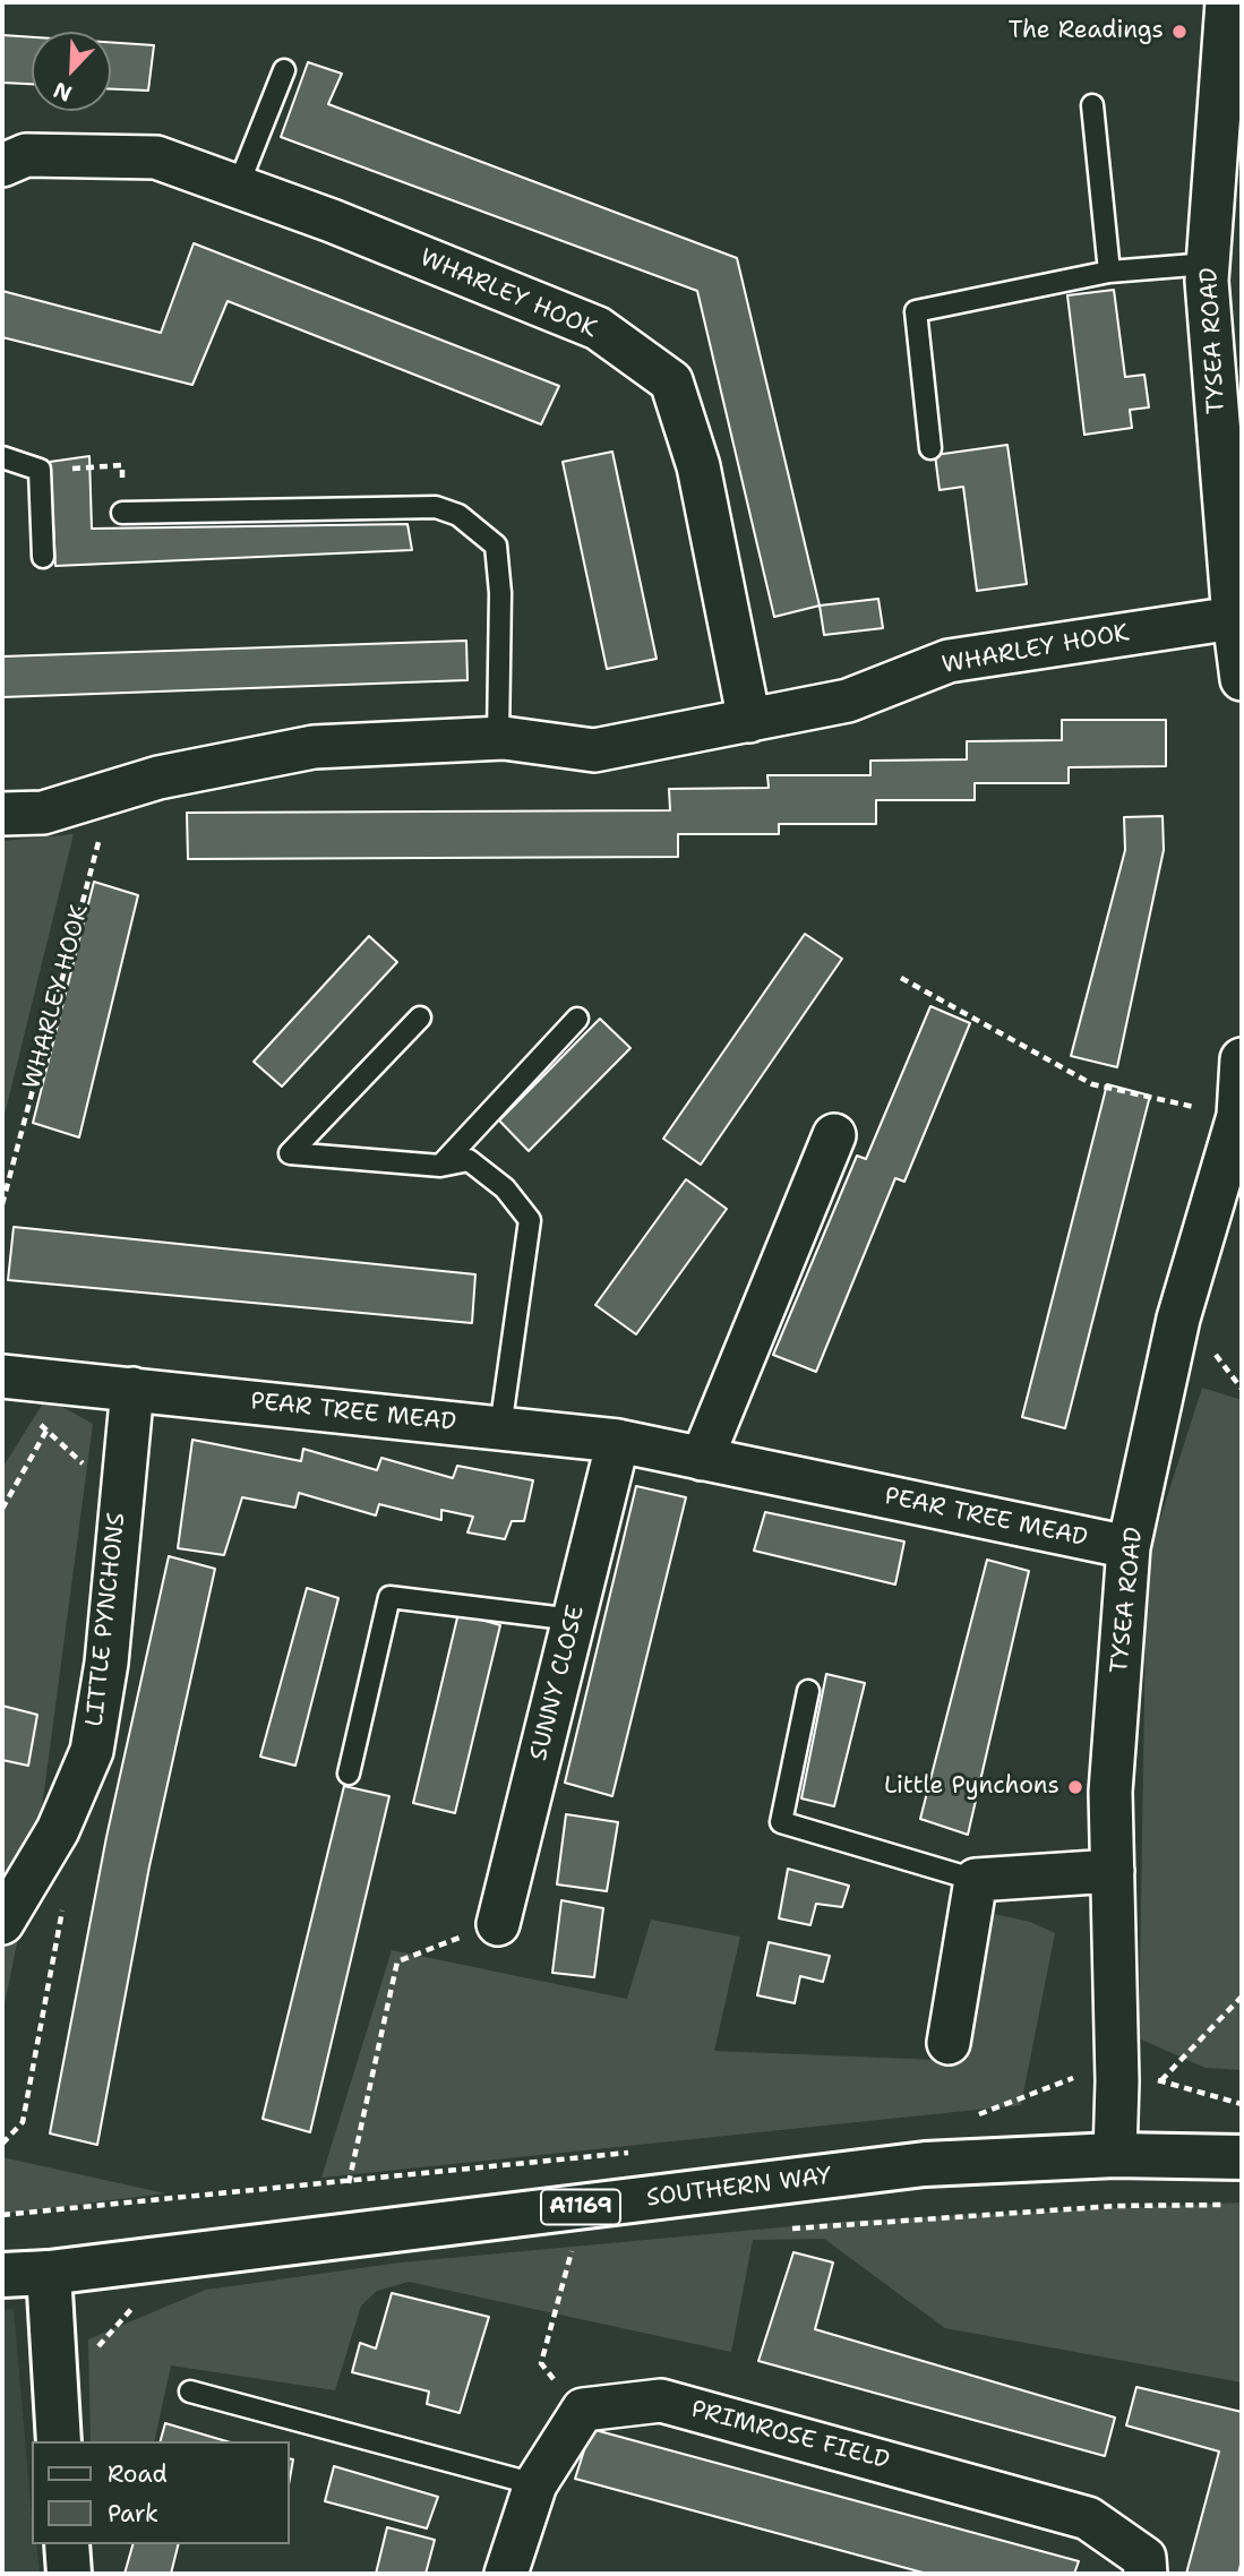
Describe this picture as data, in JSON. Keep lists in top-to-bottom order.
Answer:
{
  "streets": {
    "main road": ["SOUTHERN WAY", "A1169"],
    "street": [
      "WHARLEY HOOK",
      "TYSEA ROAD",
      "PEAR TREE MEAD",
      "LITTLE PYNCHONS",
      "SUNNY CLOSE",
      "PRIMROSE FIELD"
    ]
  },
  "crossings": [
    ["WHARLEY HOOK", "TYSEA ROAD"],
    ["TYSEA ROAD", "PEAR TREE MEAD"],
    ["TYSEA ROAD", "SOUTHERN WAY"],
    ["PEAR TREE MEAD", "LITTLE PYNCHONS"],
    ["PEAR TREE MEAD", "SUNNY CLOSE"]
  ],
  "places": ["The Readings", "Little Pynchons"],
  "legend": ["Road", "Park"],
  "north": "bottom left"
}
